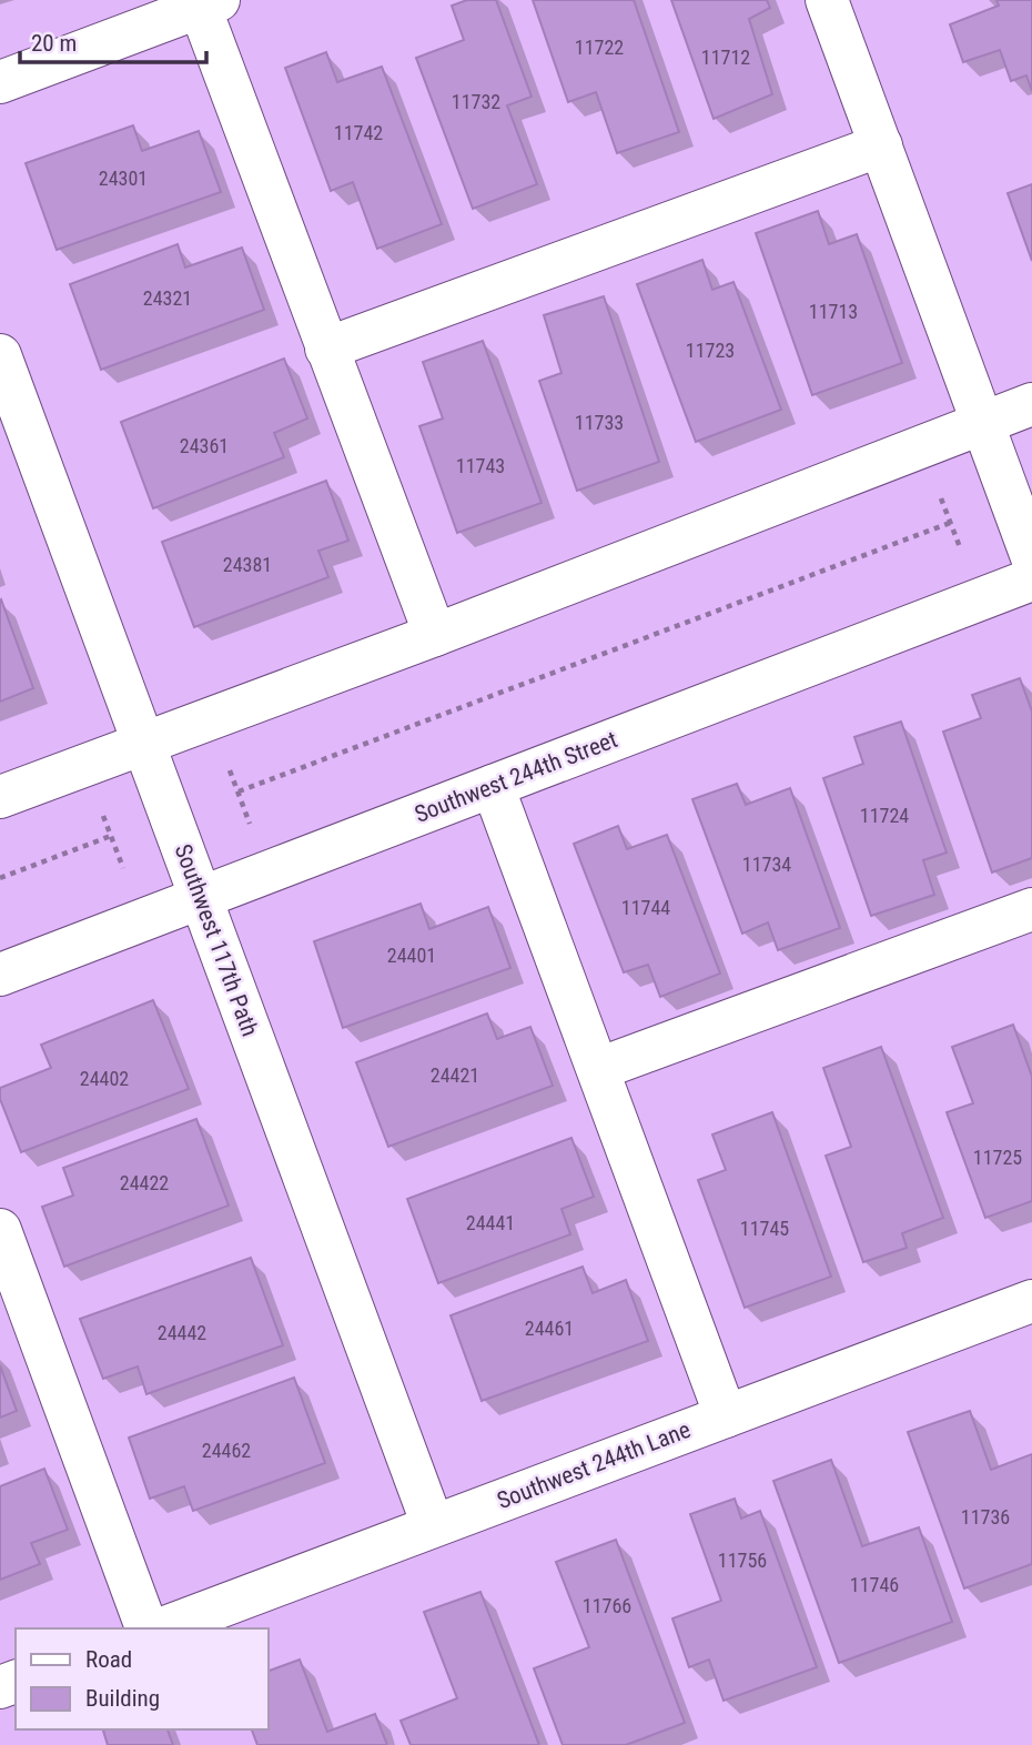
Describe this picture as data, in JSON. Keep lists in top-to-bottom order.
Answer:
{
  "streets": {
    "street": ["Southwest 244th Street", "Southwest 117th Path", "Southwest 244th Lane"]
  },
  "crossings": [
    ["Southwest 244th Street", "Southwest 117th Path"],
    ["Southwest 117th Path", "Southwest 244th Lane"]
  ],
  "house_numbers": [
    "11722",
    "11712",
    "11732",
    "11742",
    "24301",
    "24321",
    "11713",
    "11723",
    "11733",
    "24361",
    "11743",
    "24381",
    "11724",
    "11734",
    "11744",
    "24401",
    "24421",
    "24402",
    "11725",
    "24422",
    "24441",
    "11745",
    "24461",
    "24442",
    "24462",
    "11736",
    "11756",
    "11746",
    "11766"
  ],
  "legend": ["Road", "Building"],
  "scale_bar": "20 m"
}
